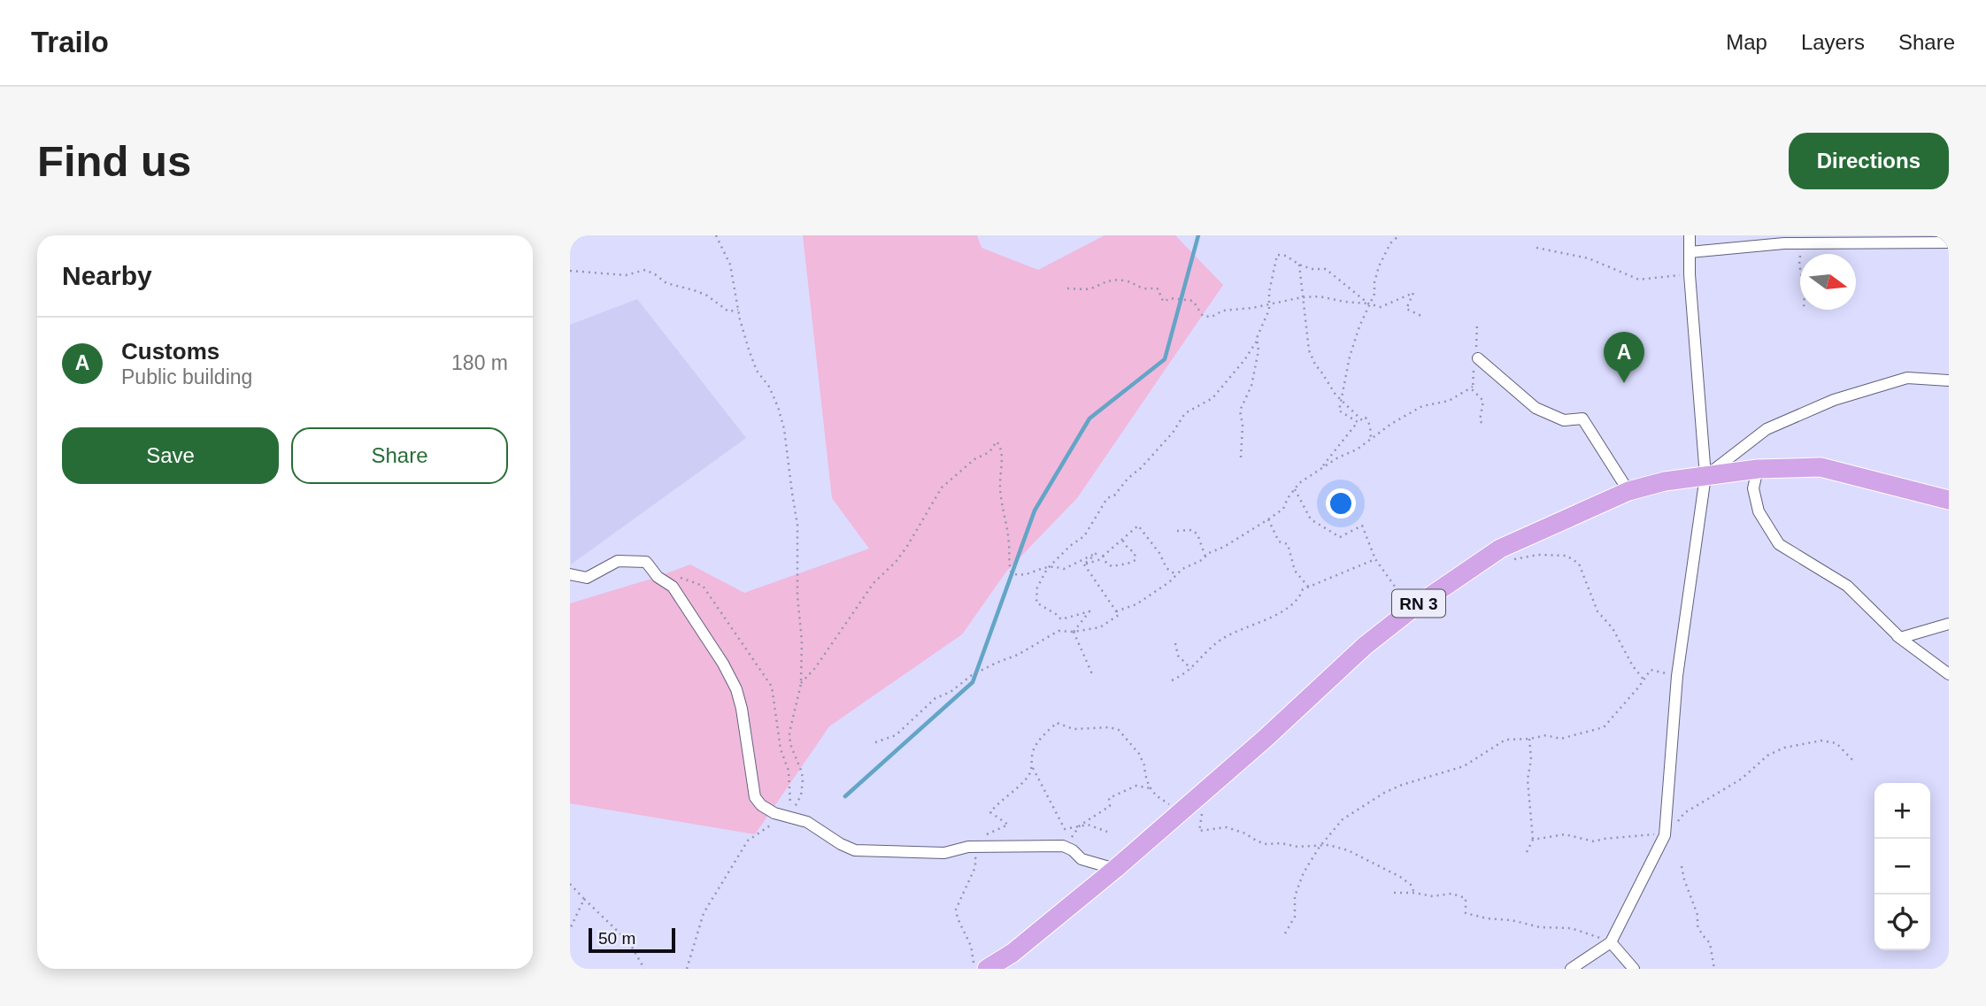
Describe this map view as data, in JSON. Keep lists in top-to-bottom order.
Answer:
{
  "streets": {
    "highway": ["RN 3"]
  },
  "scale_bar": "50 m",
  "north": "right",
  "page": {
    "header": "Trailo",
    "nav": ["Map", "Layers", "Share"],
    "buttons": [
      "Directions",
      ["Save", "Share"]
    ],
    "title": "Find us",
    "heading": "Nearby",
    "list": [
      {
        "mark": "A",
        "name": "Customs",
        "note": "Public building",
        "value": "180 m"
      }
    ],
    "pins": "A",
    "map_buttons": ["+", "−"],
    "scale": "50 m"
  }
}
